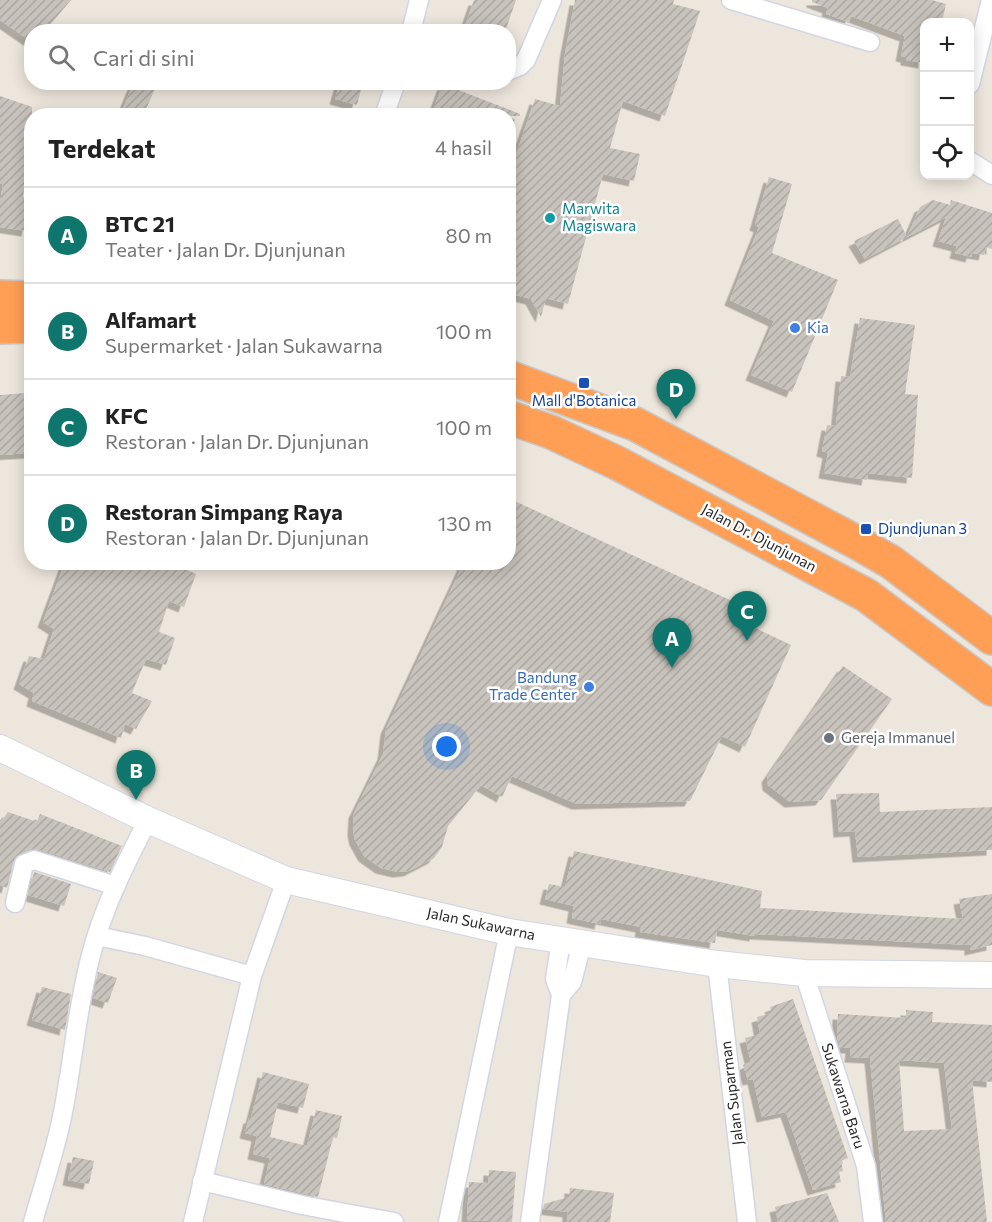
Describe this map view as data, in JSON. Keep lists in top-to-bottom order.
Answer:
{
  "streets": {
    "highway": ["Jalan Dr. Djunjunan"],
    "street": ["Jalan Sukawarna", "Jalan Suparman", "Sukawarna Baru"]
  },
  "crossings": [
    ["Jalan Sukawarna", "Jalan Suparman"],
    ["Jalan Sukawarna", "Sukawarna Baru"]
  ],
  "places": {
    "other": [
      "Marwita Magiswara",
      "Kia",
      "Bandung Trade Center",
      "Gereja Immanuel"
    ],
    "transit": ["Mall d'Botanica", "Djundjunan 3"]
  },
  "page": {
    "map_buttons": ["+", "−"],
    "search": "Cari di sini",
    "heading": ["Terdekat", "4 hasil"],
    "list": [
      {
        "mark": "A",
        "name": "BTC 21",
        "note": "Teater · Jalan Dr. Djunjunan",
        "value": "80 m"
      },
      {
        "mark": "B",
        "name": "Alfamart",
        "note": "Supermarket · Jalan Sukawarna",
        "value": "100 m"
      },
      {
        "mark": "C",
        "name": "KFC",
        "note": "Restoran · Jalan Dr. Djunjunan",
        "value": "100 m"
      },
      {
        "mark": "D",
        "name": "Restoran Simpang Raya",
        "note": "Restoran · Jalan Dr. Djunjunan",
        "value": "130 m"
      }
    ],
    "pins": [
      "D",
      "C",
      "A",
      "B"
    ]
  }
}
